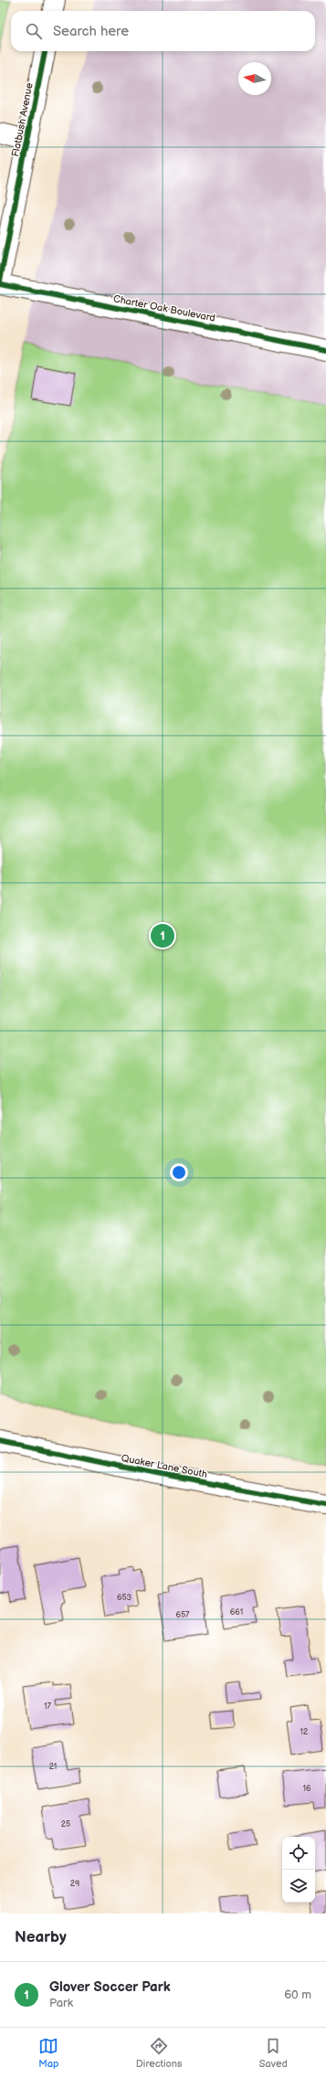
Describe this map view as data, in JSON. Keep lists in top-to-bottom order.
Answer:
{
  "streets": {
    "street": ["Flatbush Avenue", "Charter Oak Boulevard", "Quaker Lane South"]
  },
  "house_numbers": [
    "653",
    "661",
    "657",
    "17",
    "12",
    "21",
    "16",
    "25",
    "29"
  ],
  "north": "left",
  "page": {
    "search": "Search here",
    "pins": "1",
    "heading": "Nearby",
    "list": [
      {
        "mark": "1",
        "name": "Glover Soccer Park",
        "note": "Park",
        "value": "60 m"
      }
    ],
    "nav": ["Map", "Directions", "Saved"]
  }
}
